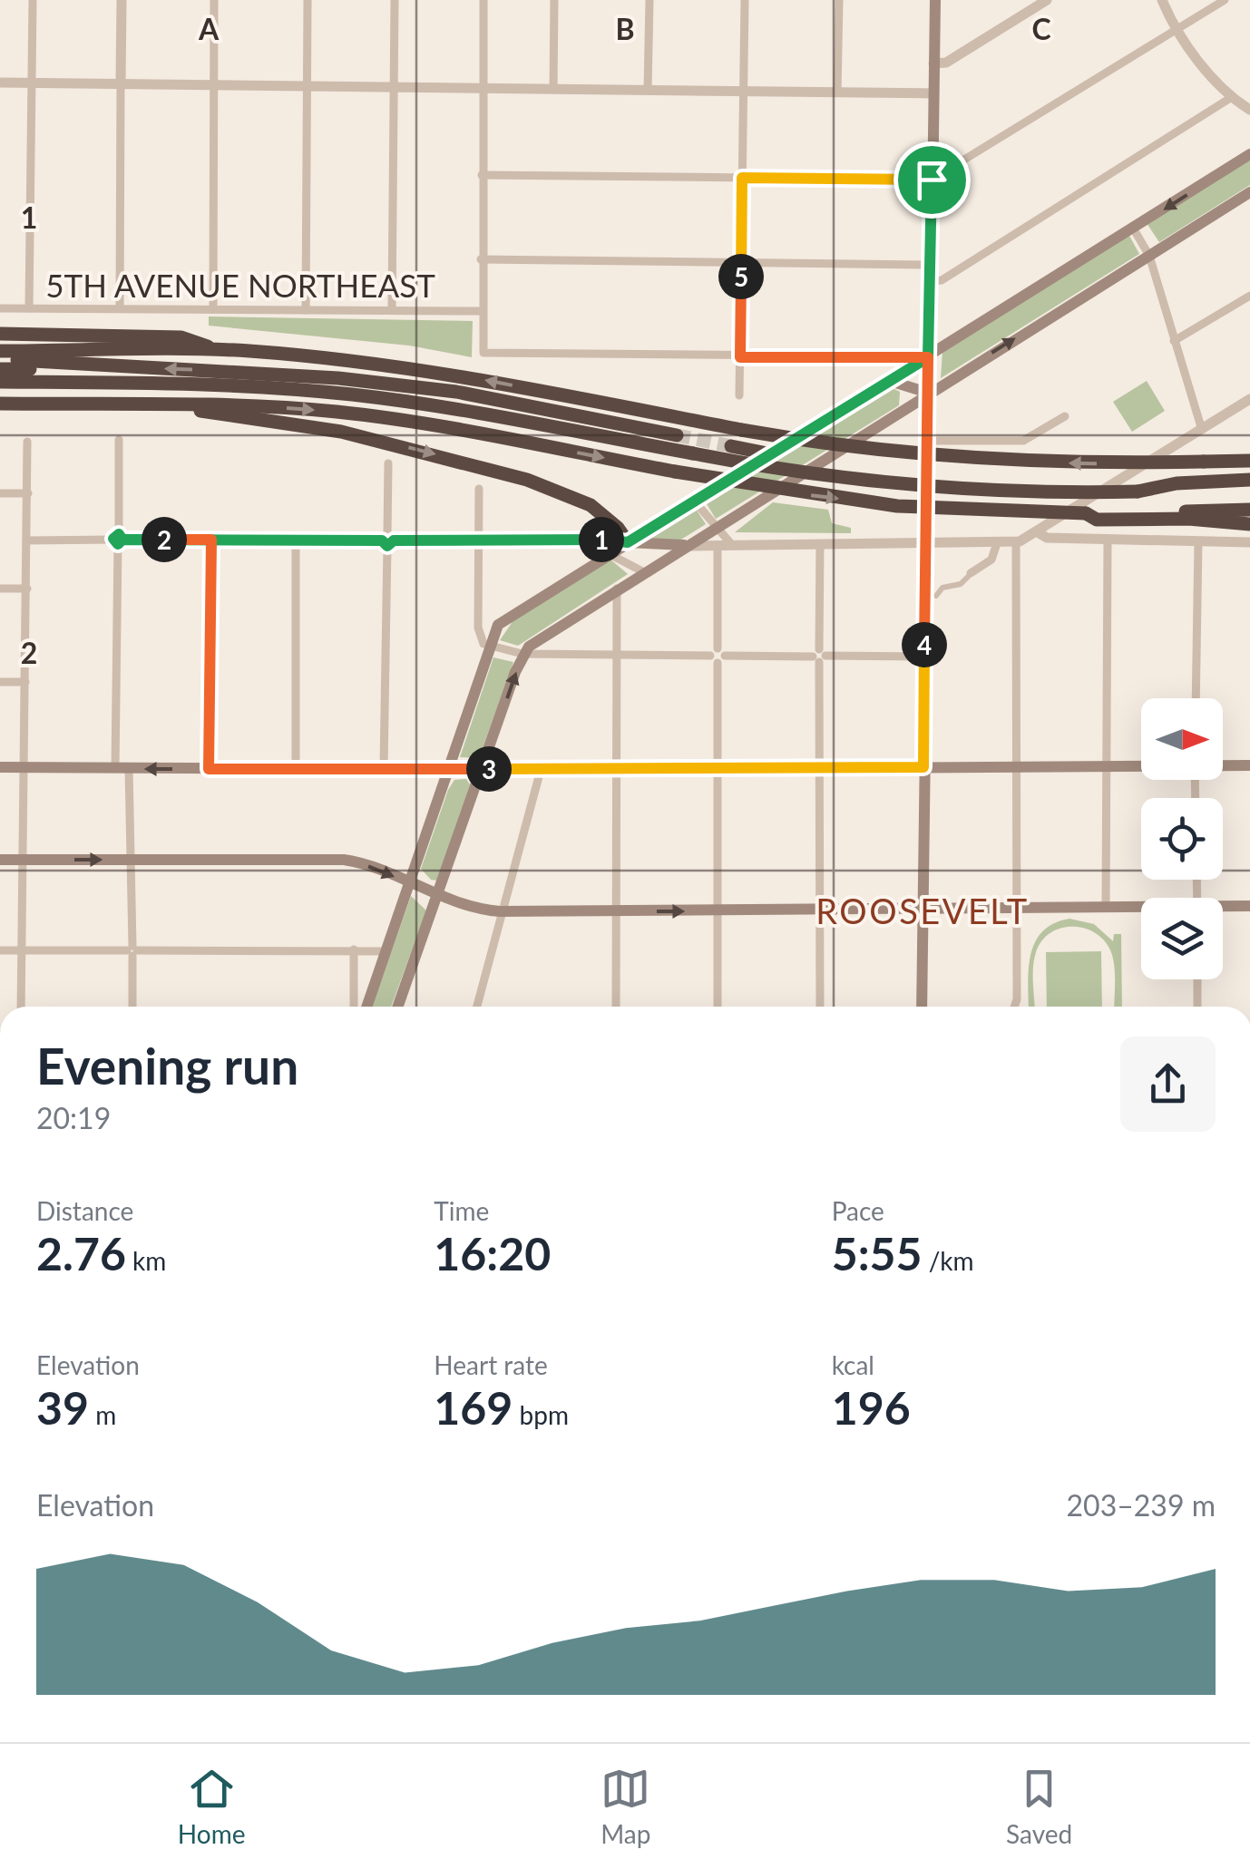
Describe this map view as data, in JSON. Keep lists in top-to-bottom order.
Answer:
{
  "streets": {
    "street": ["5TH AVENUE NORTHEAST"]
  },
  "districts": ["ROOSEVELT"],
  "north": "right",
  "page": {
    "pins": [
      "5",
      "1",
      "2",
      "4",
      "3"
    ],
    "heading": ["Evening run", "20:19"],
    "stats": [
      ["Distance", "2.76 km"],
      ["Time", "16:20"],
      ["Pace", "5:55 /km"],
      ["Elevation", "39 m"],
      ["Heart rate", "169 bpm"],
      ["kcal", "196"]
    ],
    "chart": ["Elevation", "203–239 m"],
    "tabs": ["Home", "Map", "Saved"]
  },
  "grid": {
    "columns": ["A", "B", "C"],
    "rows": ["1", "2"]
  }
}
